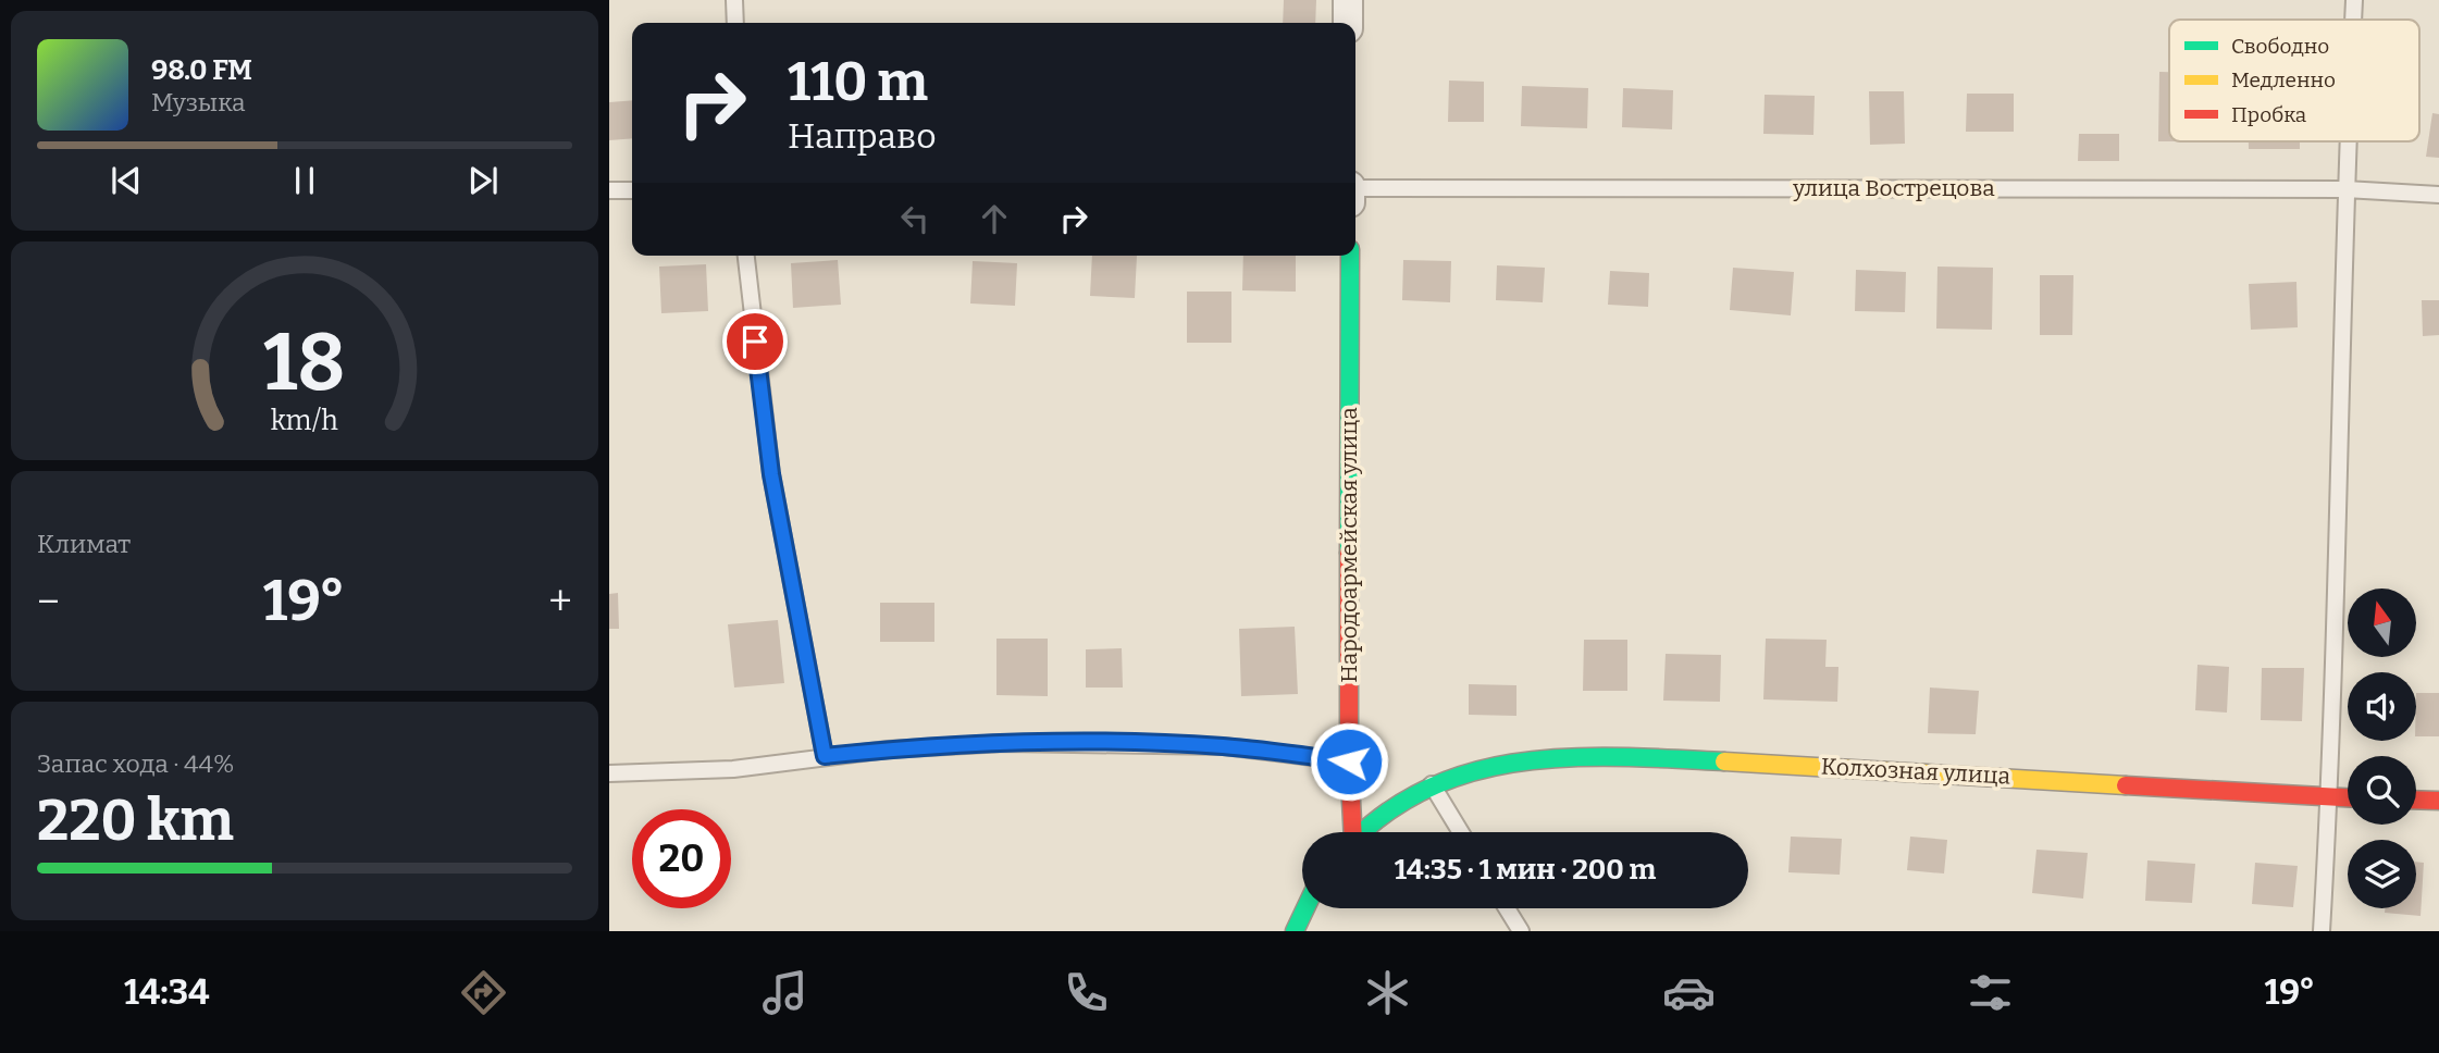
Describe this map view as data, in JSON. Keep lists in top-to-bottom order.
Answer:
{
  "streets": {
    "street": ["Народоармейская улица", "Колхозная улица"],
    "lane": ["улица Вострецова"]
  },
  "legend": ["Свободно", "Медленно", "Пробка"],
  "north": "top",
  "page": {
    "turn": ["110 m", "Направо"],
    "song": ["98.0 FM", "Музыка"],
    "tile": [
      "Климат",
      ["Запас хода · 44%", "220 km"]
    ],
    "heat": ["−", "19°", "+"],
    "limit": "20",
    "trip": "14:35 · 1 мин · 200 m",
    "tabs": ["14:34", "19°"],
    "gauge": ["18", "km/h"]
  }
}
